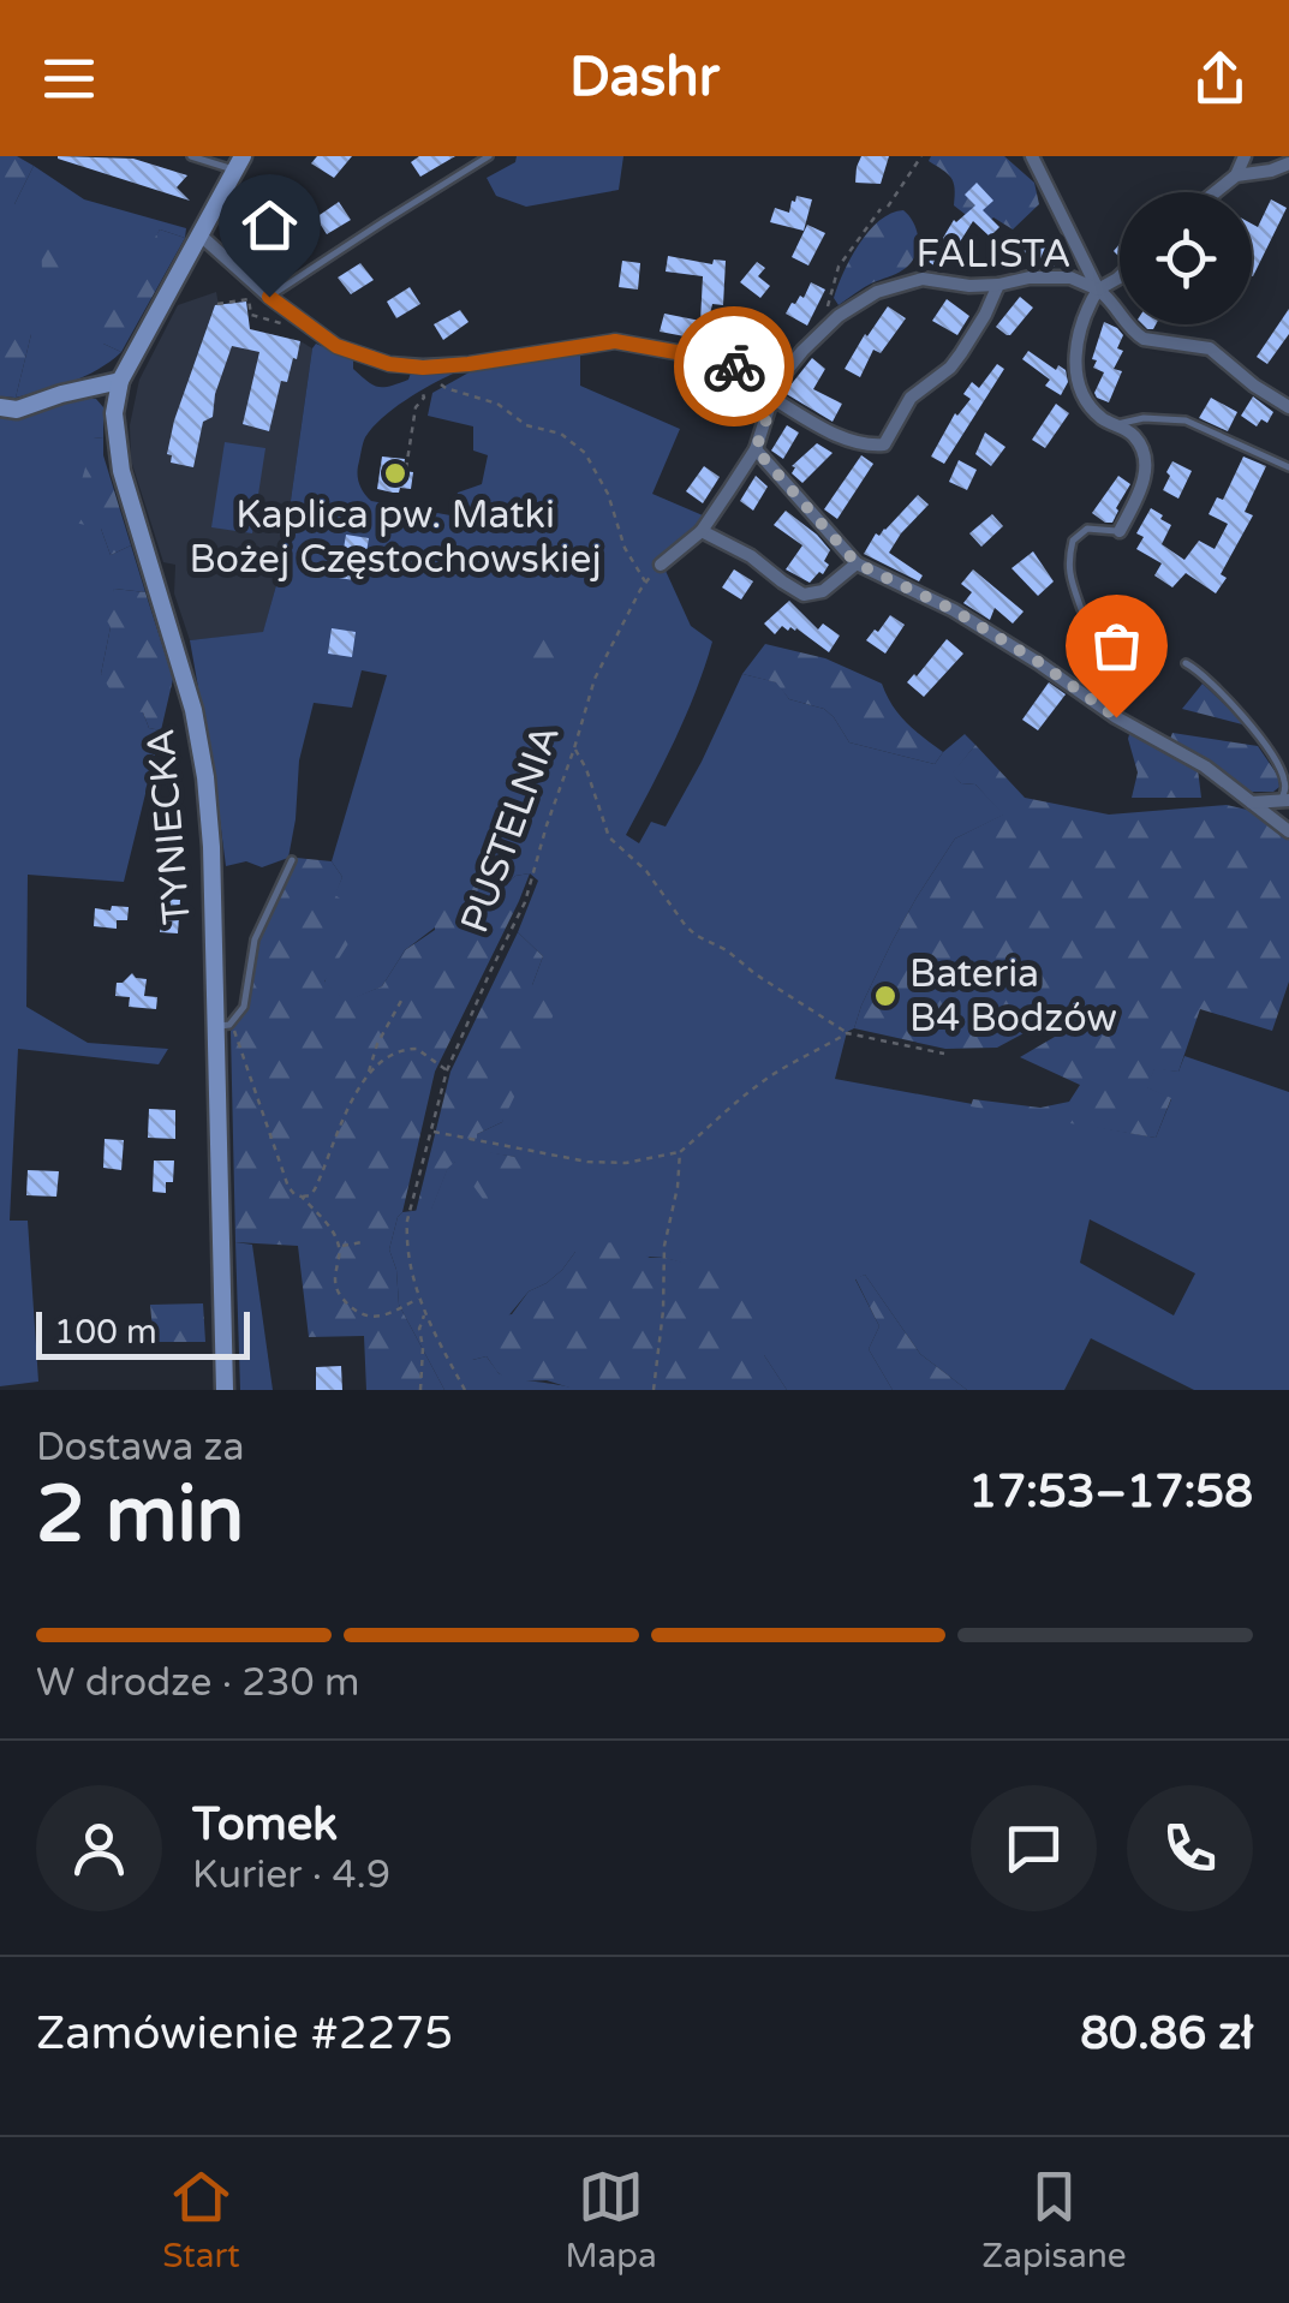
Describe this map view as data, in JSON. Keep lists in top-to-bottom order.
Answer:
{
  "streets": {
    "street": ["FALISTA", "TYNIECKA"],
    "path": ["PUSTELNIA"]
  },
  "places": ["Kaplica pw. Matki Bożej Częstochowskiej", "Bateria B4 Bodzów"],
  "scale_bar": "100 m",
  "page": {
    "header": "Dashr",
    "scale": "100 m",
    "heading": ["2 min", "Dostawa za", "17:53–17:58"],
    "panel": [
      "Tomek",
      "Kurier · 4.9",
      "Zamówienie #2275",
      "80.86 zł"
    ],
    "bar": "W drodze · 230 m",
    "tabs": ["Start", "Mapa", "Zapisane"]
  }
}
